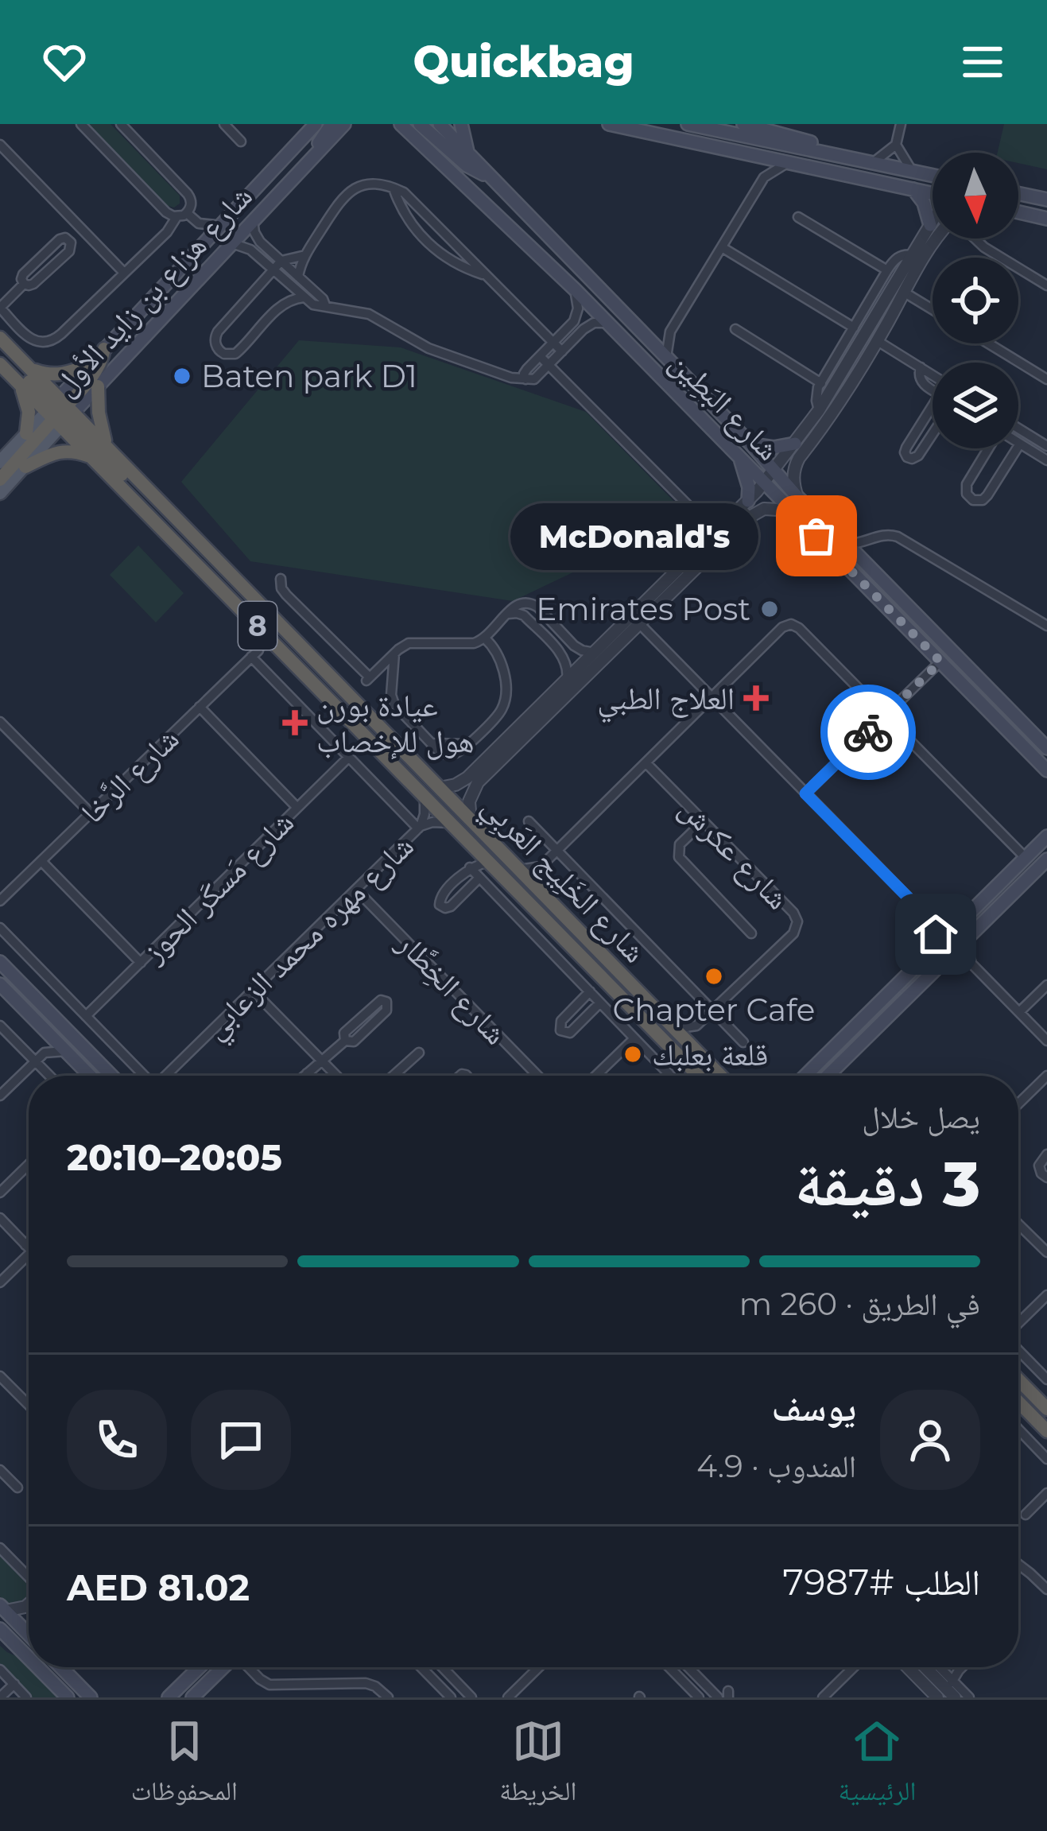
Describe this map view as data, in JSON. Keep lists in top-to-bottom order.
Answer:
{
  "streets": {
    "highway": ["8", "شارع الخَلِيج العَربِي"],
    "main road": ["شارع هزاع بن زايد الأول", "شارع البَطِين"],
    "street": [
      "شارع الرَّخا",
      "شارع عكرش",
      "شارع مَسكَر الحوز",
      "شارع مهره محمد الزعابي",
      "شارع الخِطَّار"
    ]
  },
  "crossings": [
    ["شارع هزاع بن زايد الأول", "شارع الخَلِيج العَربِي"],
    ["شارع عكرش", "شارع الخَلِيج العَربِي"],
    ["شارع الخَلِيج العَربِي", "شارع مهره محمد الزعابي"],
    ["شارع مهره محمد الزعابي", "شارع الخِطَّار"]
  ],
  "places": {
    "other": [
      "Baten park D1",
      "McDonald's",
      "Emirates Post",
      "Chapter Cafe",
      "قلعة بعلبك"
    ],
    "health": ["العلاج الطبي", "عيادة بورن هول للإخصاب"]
  },
  "north": "bottom",
  "page": {
    "header": "Quickbag",
    "bubble": "McDonald's",
    "heading": ["3 دقيقة", "يصل خلال", "20:05–20:10"],
    "panel": [
      "يوسف",
      "المندوب · 4.9",
      "الطلب #7987",
      "AED 81.02"
    ],
    "bar": "في الطريق · 260 m",
    "tabs": ["الرئيسية", "الخريطة", "المحفوظات"]
  }
}
